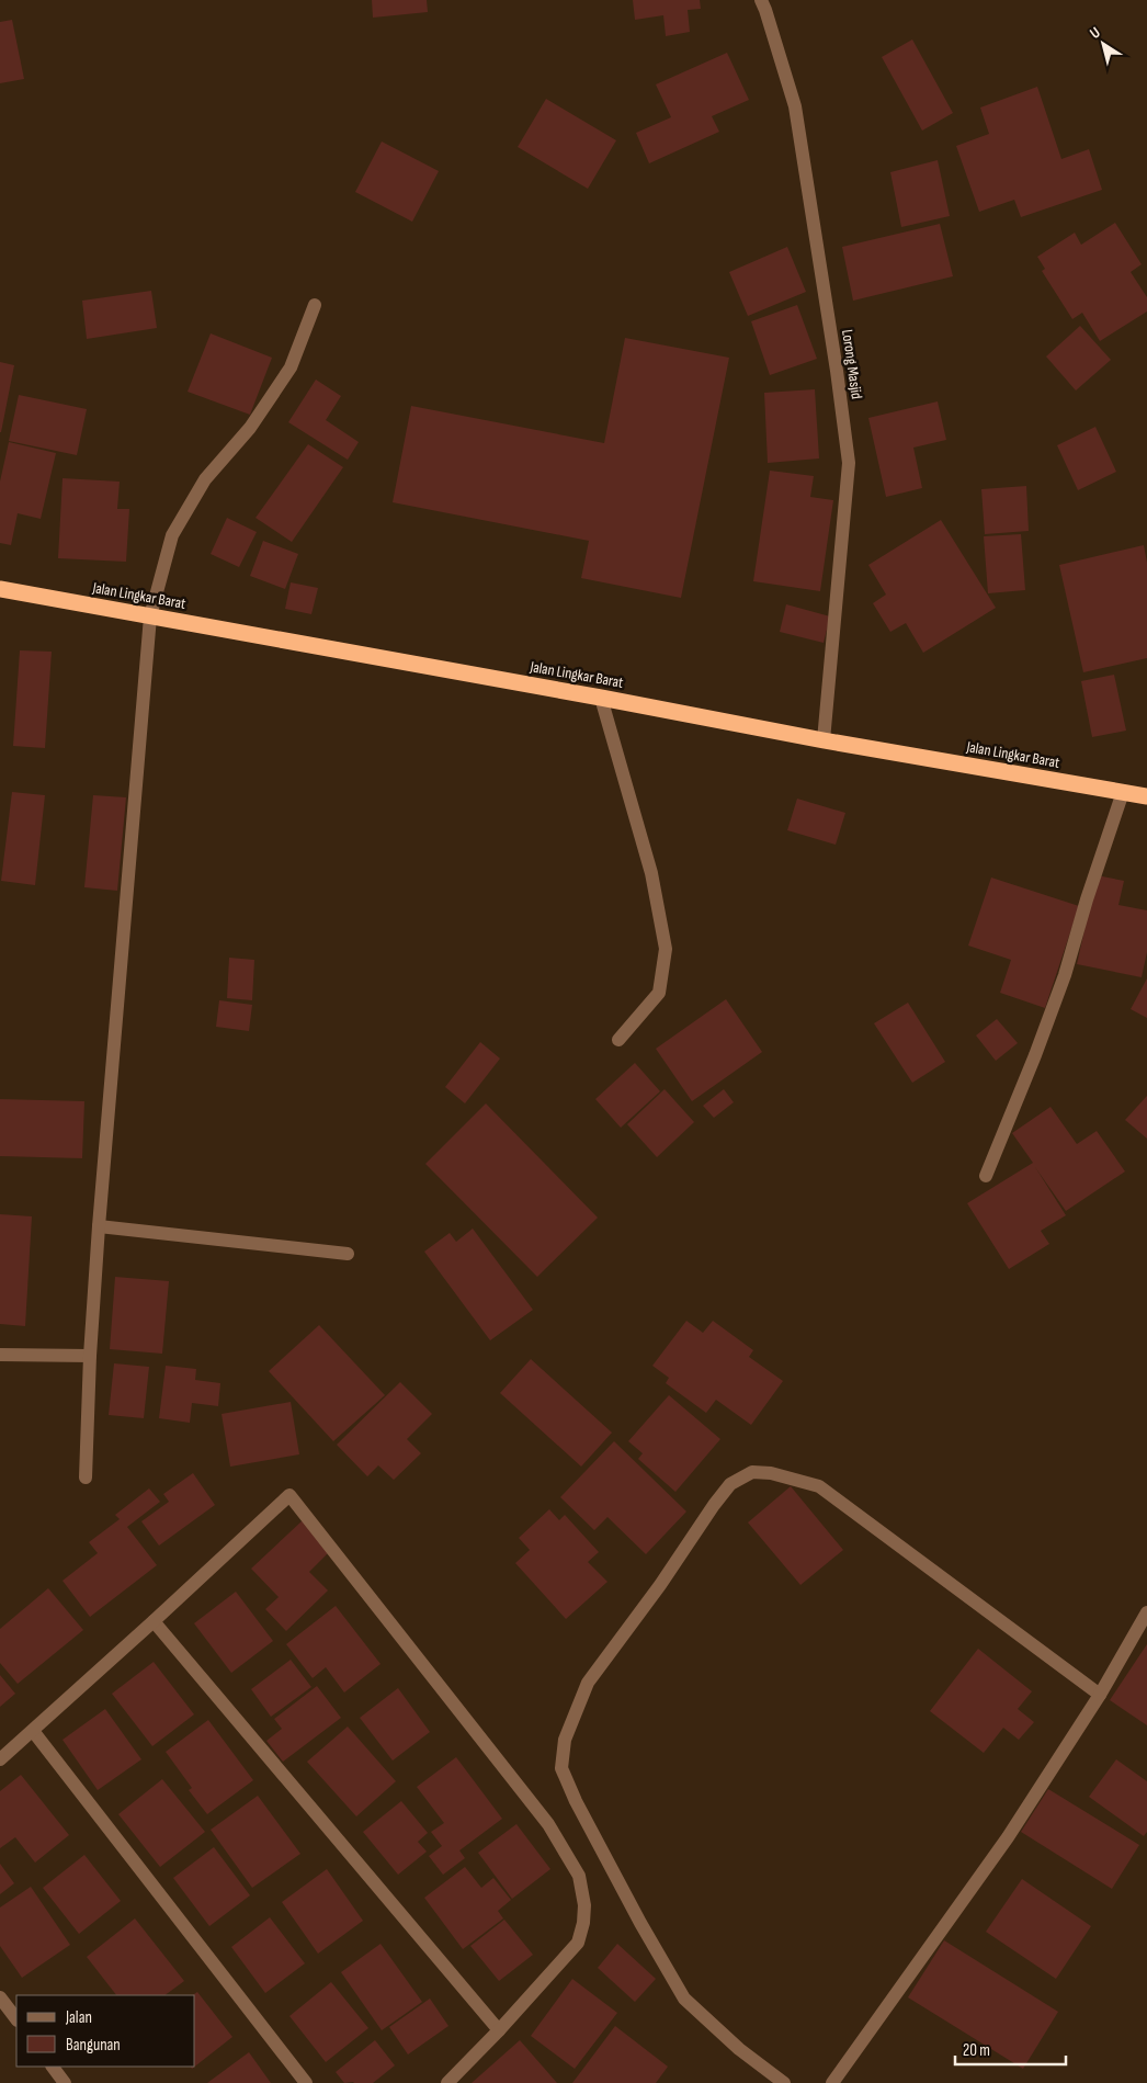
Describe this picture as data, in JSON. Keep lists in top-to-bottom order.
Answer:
{
  "streets": {
    "highway": ["Jalan Lingkar Barat"],
    "street": ["Lorong Masjid"]
  },
  "crossings": [
    ["Lorong Masjid", "Jalan Lingkar Barat"]
  ],
  "legend": ["Jalan", "Bangunan"],
  "scale_bar": "20 m",
  "north": "top left"
}
